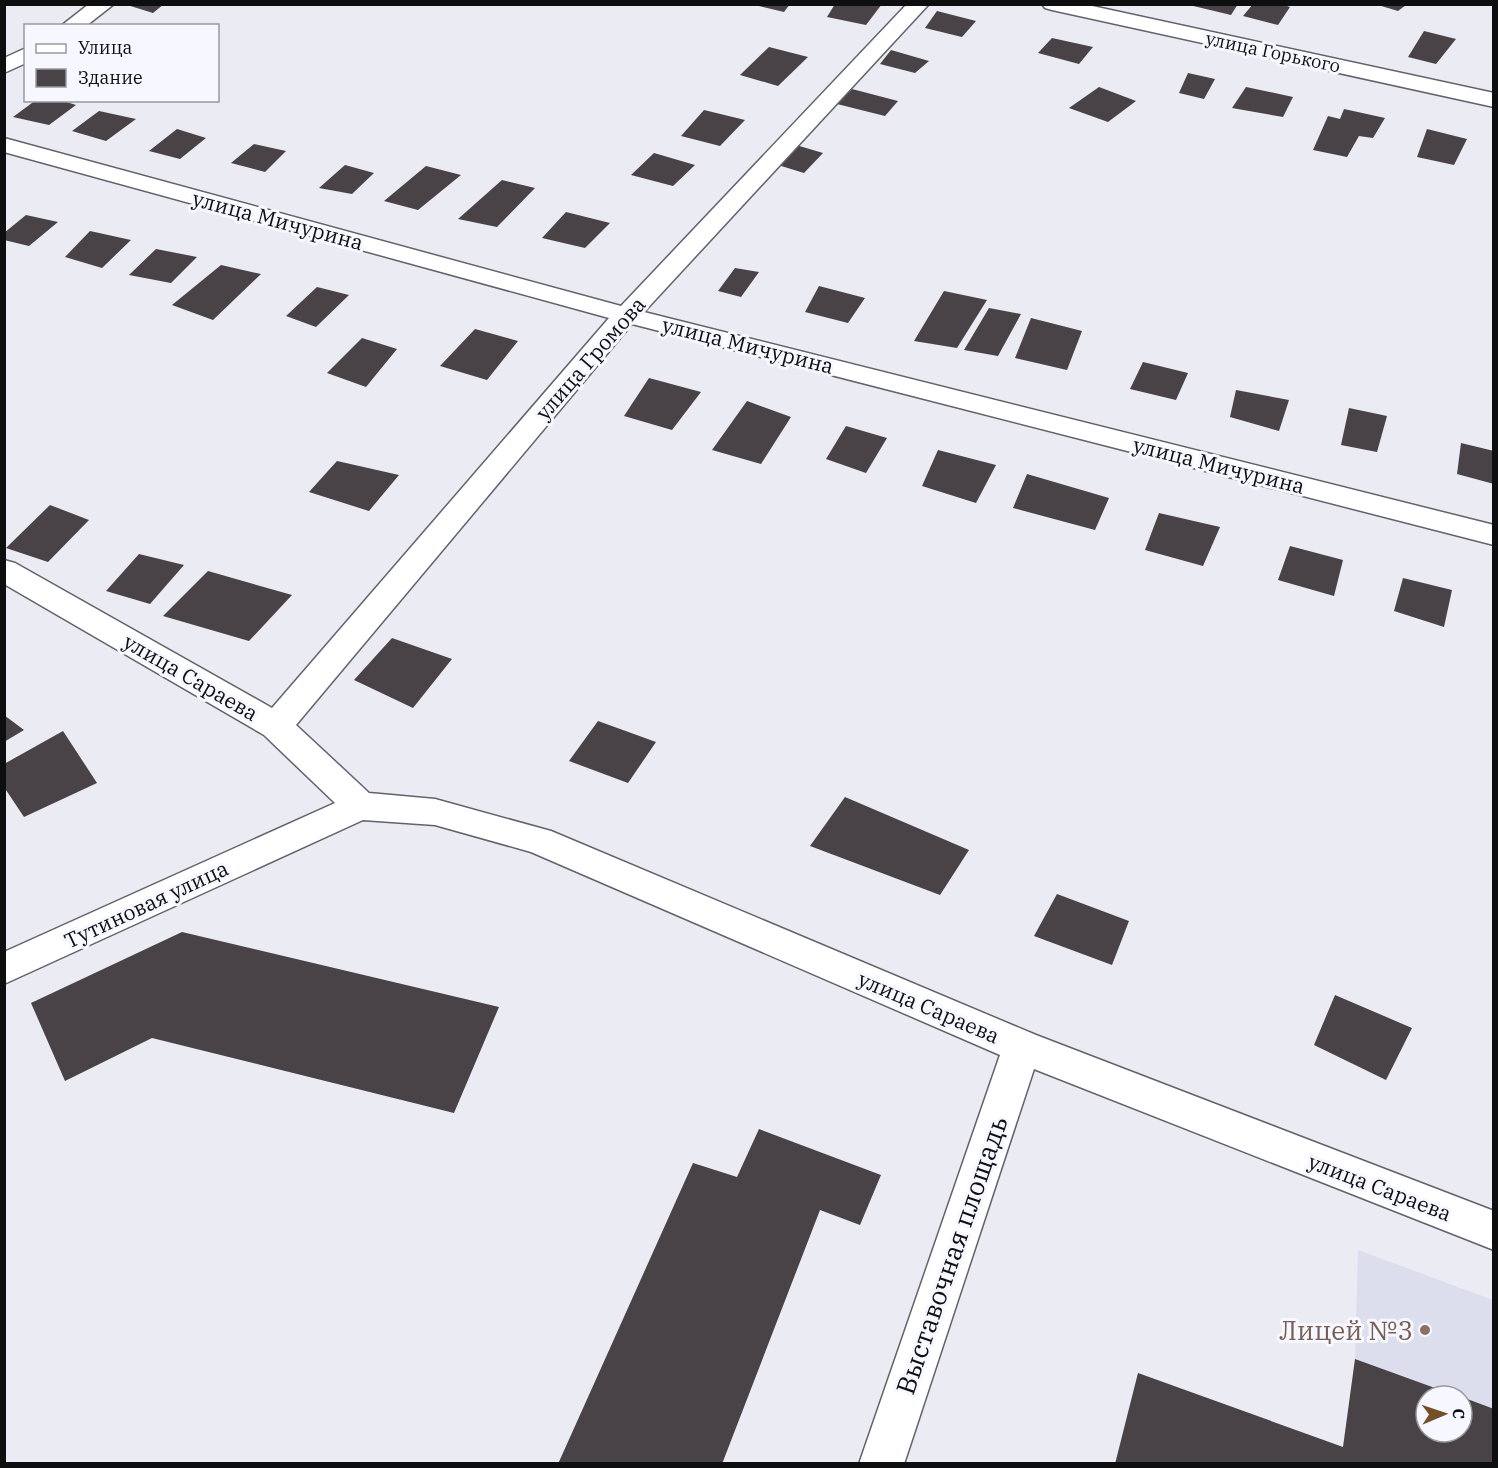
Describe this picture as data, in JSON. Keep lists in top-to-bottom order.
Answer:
{
  "streets": {
    "street": [
      "улица Горького",
      "улица Мичурина",
      "улица Громова",
      "улица Сараева",
      "Тутиновая улица",
      "Выставочная площадь"
    ]
  },
  "crossings": [
    ["улица Мичурина", "улица Громова"],
    ["улица Громова", "улица Сараева"],
    ["улица Сараева", "Тутиновая улица"],
    ["улица Сараева", "Выставочная площадь"]
  ],
  "places": ["Лицей №3"],
  "legend": ["Улица", "Здание"],
  "north": "right"
}
